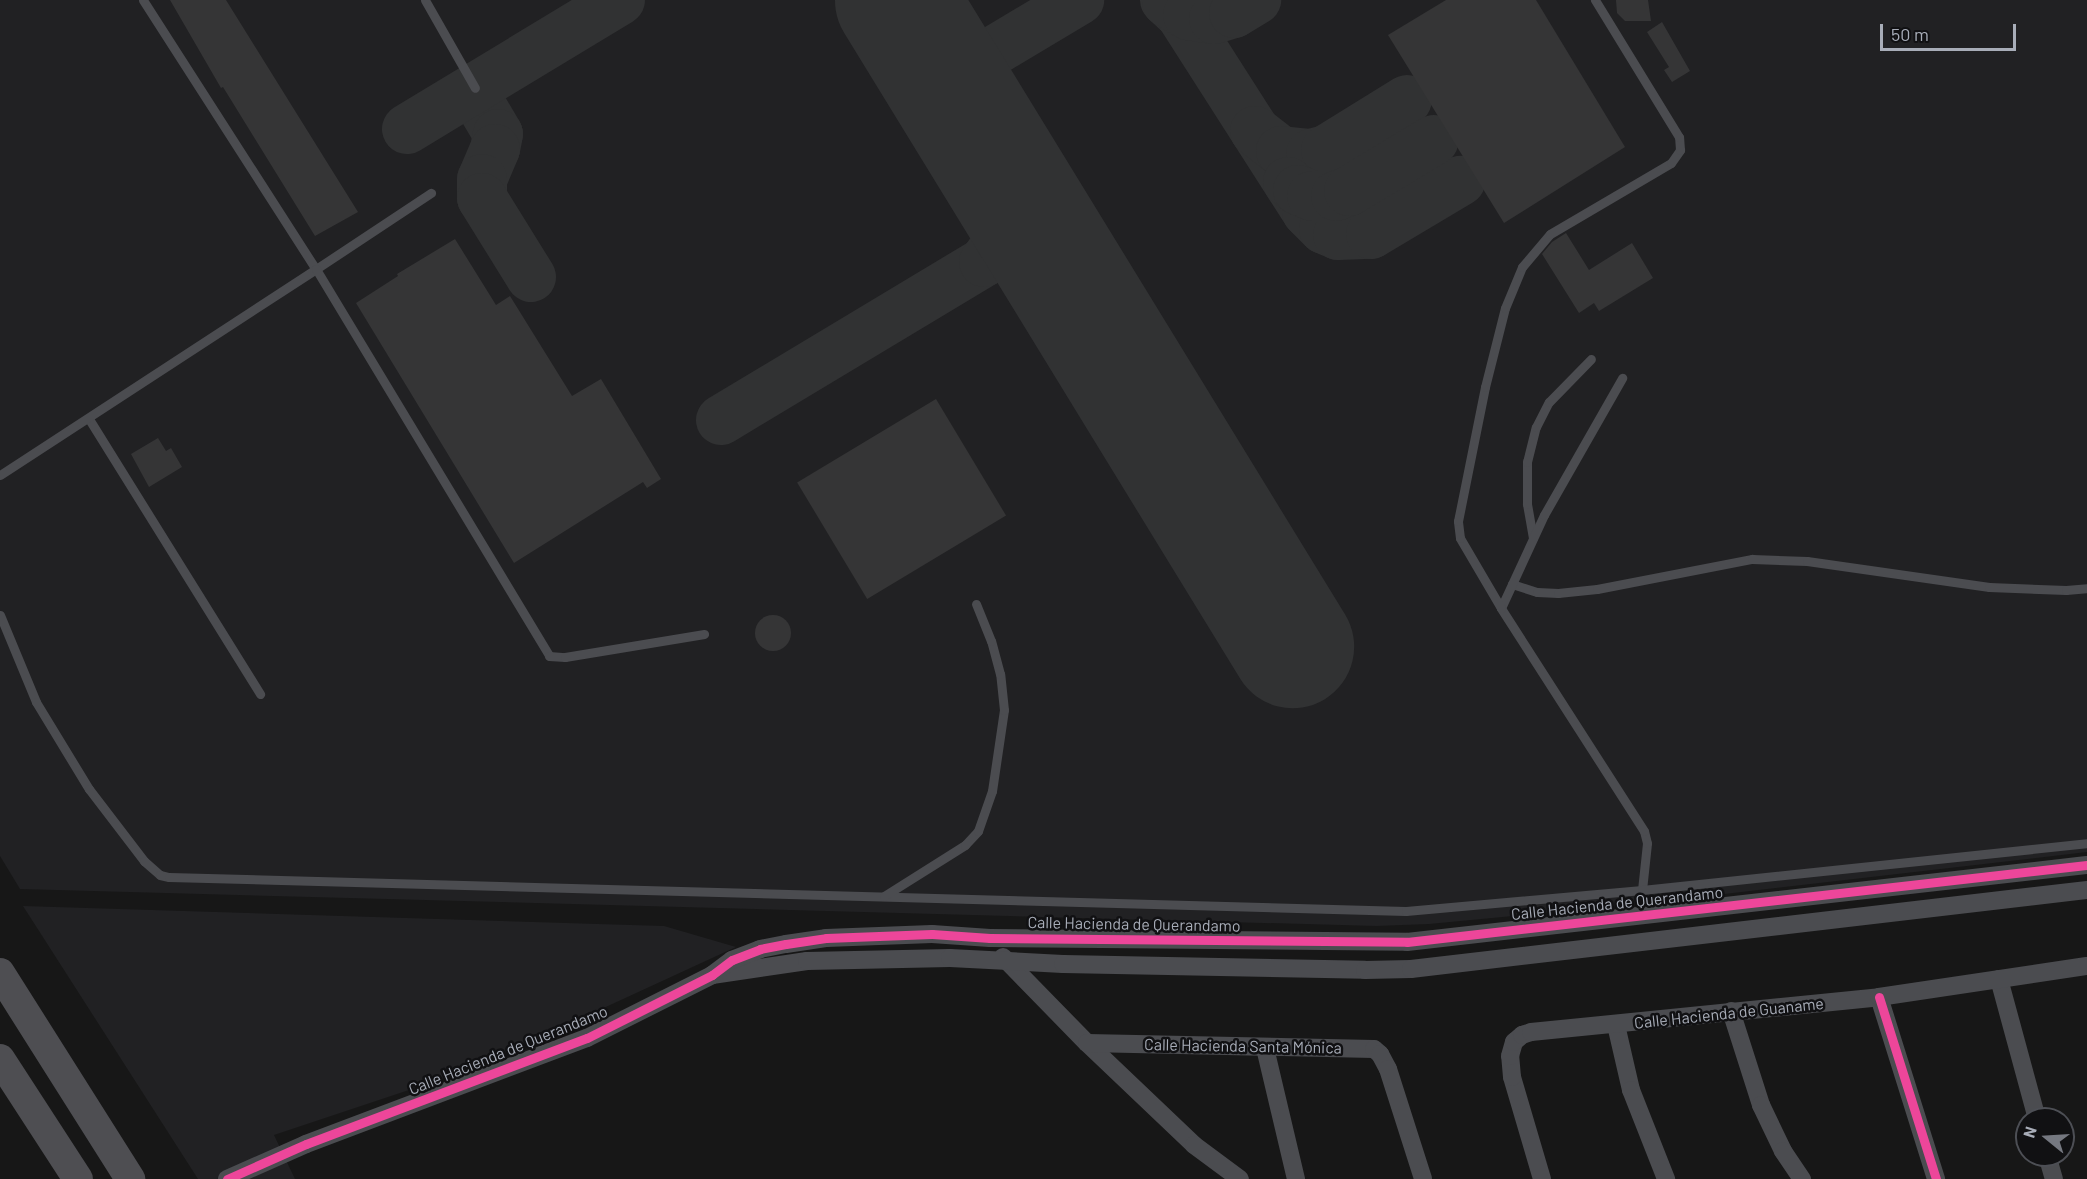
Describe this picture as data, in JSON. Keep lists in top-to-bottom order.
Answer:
{
  "streets": {
    "street": ["Calle Hacienda de Querandamo", "Calle Hacienda de Guaname", "Calle Hacienda Santa Mónica"]
  },
  "scale_bar": "50 m",
  "north": "left"
}
